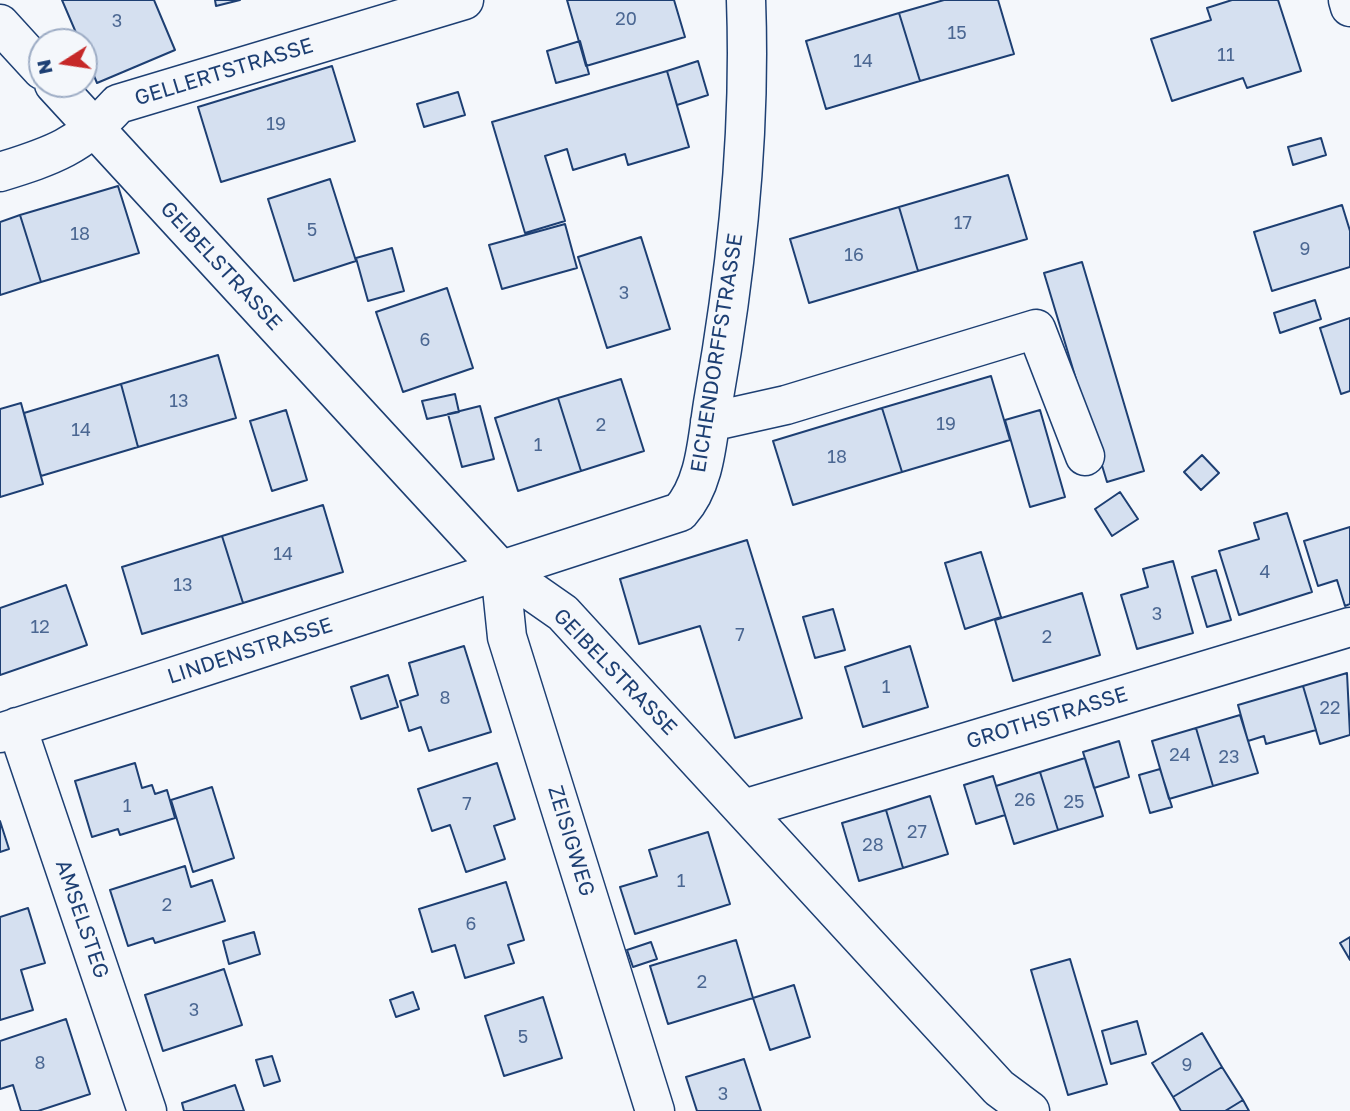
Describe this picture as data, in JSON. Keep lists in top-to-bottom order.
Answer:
{
  "streets": {
    "street": [
      "GELLERTSTRASSE",
      "GEIBELSTRASSE",
      "EICHENDORFFSTRASSE",
      "LINDENSTRASSE",
      "GROTHSTRASSE",
      "ZEISIGWEG",
      "AMSELSTEG"
    ]
  },
  "crossings": [
    ["GELLERTSTRASSE", "GEIBELSTRASSE"],
    ["GEIBELSTRASSE", "EICHENDORFFSTRASSE"],
    ["GEIBELSTRASSE", "LINDENSTRASSE"],
    ["GEIBELSTRASSE", "GROTHSTRASSE"],
    ["GEIBELSTRASSE", "ZEISIGWEG"],
    ["EICHENDORFFSTRASSE", "LINDENSTRASSE"],
    ["EICHENDORFFSTRASSE", "ZEISIGWEG"],
    ["LINDENSTRASSE", "ZEISIGWEG"],
    ["LINDENSTRASSE", "AMSELSTEG"]
  ],
  "house_numbers": [
    "20",
    "3",
    "15",
    "11",
    "14",
    "19",
    "17",
    "5",
    "18",
    "9",
    "16",
    "3",
    "6",
    "13",
    "19",
    "2",
    "14",
    "1",
    "18",
    "14",
    "4",
    "13",
    "3",
    "12",
    "7",
    "2",
    "1",
    "8",
    "22",
    "24",
    "23",
    "26",
    "25",
    "7",
    "1",
    "27",
    "28",
    "1",
    "2",
    "6",
    "2",
    "3",
    "5",
    "8",
    "9",
    "3"
  ],
  "north": "left"
}
